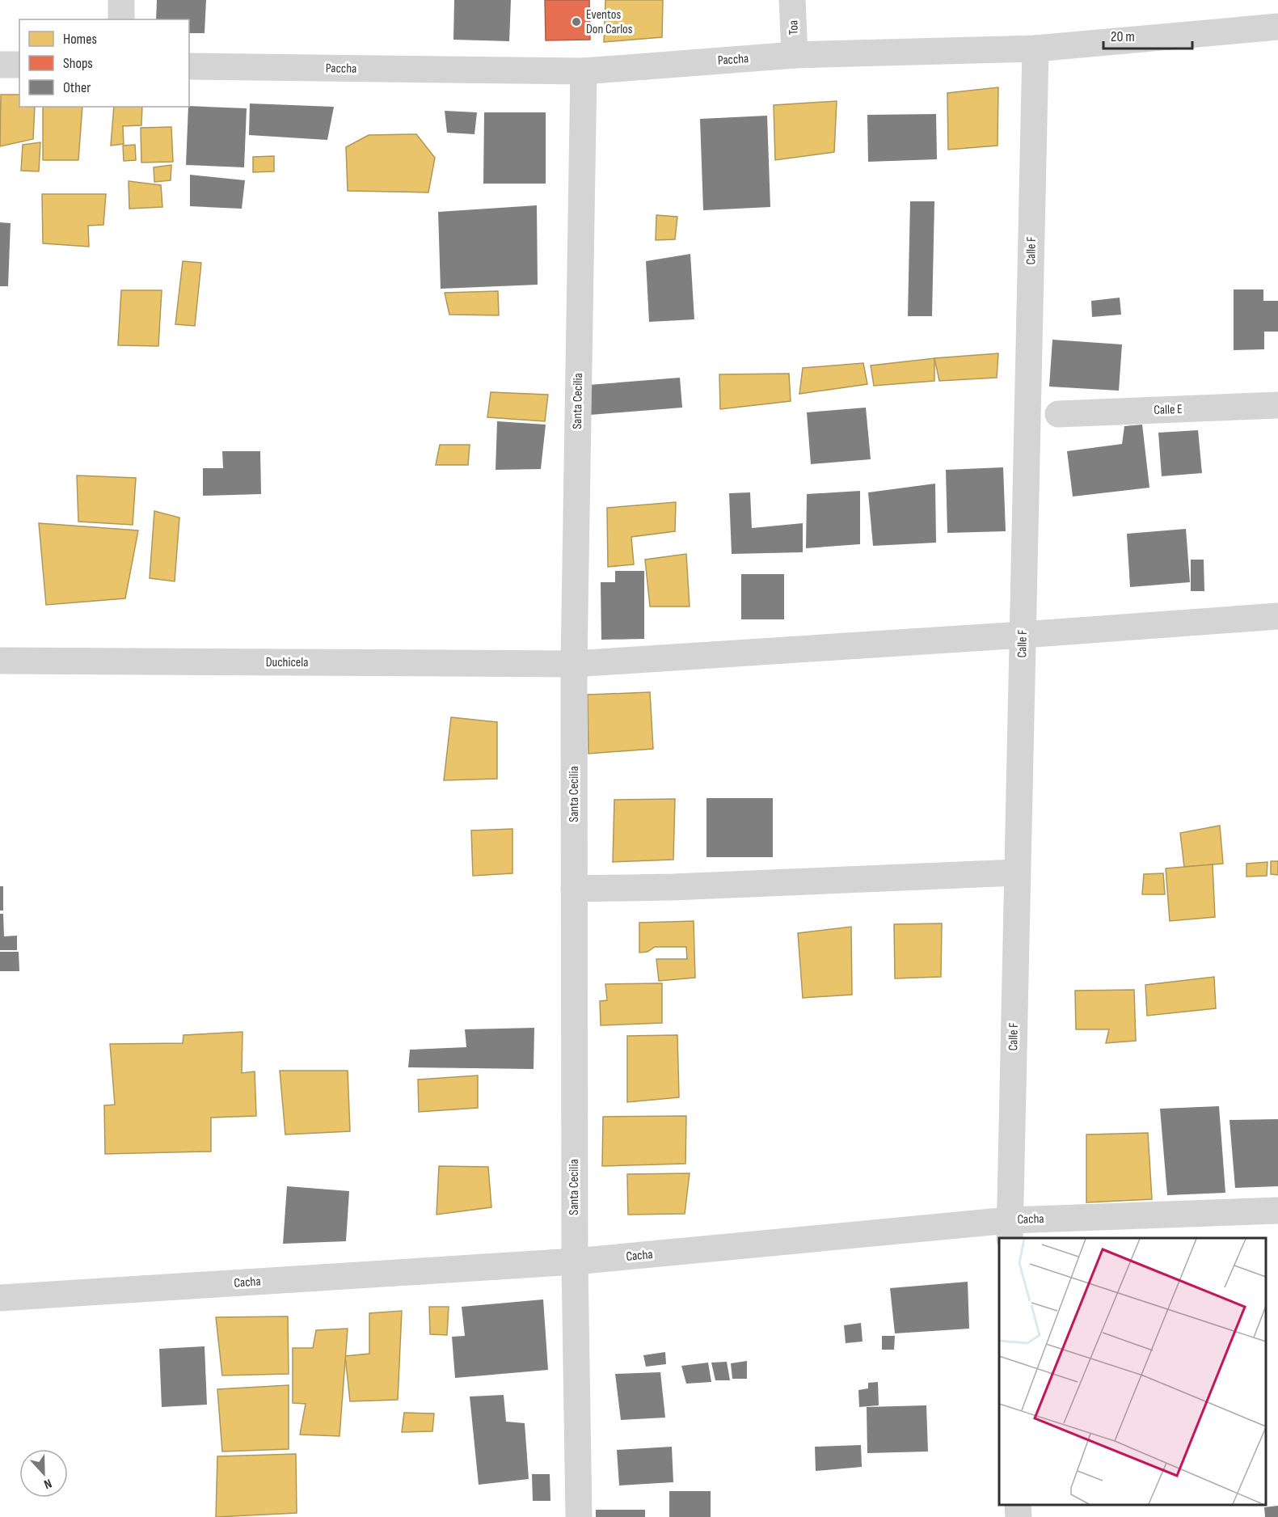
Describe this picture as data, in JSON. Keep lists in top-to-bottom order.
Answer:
{
  "streets": {
    "street": [
      "Toa",
      "Paccha",
      "Calle F",
      "Santa Cecilia",
      "Calle E",
      "Duchicela",
      "Cacha"
    ]
  },
  "crossings": [
    ["Toa", "Paccha"],
    ["Paccha", "Calle F"],
    ["Paccha", "Santa Cecilia"],
    ["Calle F", "Duchicela"],
    ["Calle F", "Cacha"],
    ["Santa Cecilia", "Duchicela"],
    ["Santa Cecilia", "Cacha"]
  ],
  "places": ["Eventos Don Carlos"],
  "legend": ["Homes", "Shops", "Other"],
  "scale_bar": "20 m",
  "north": "bottom"
}
